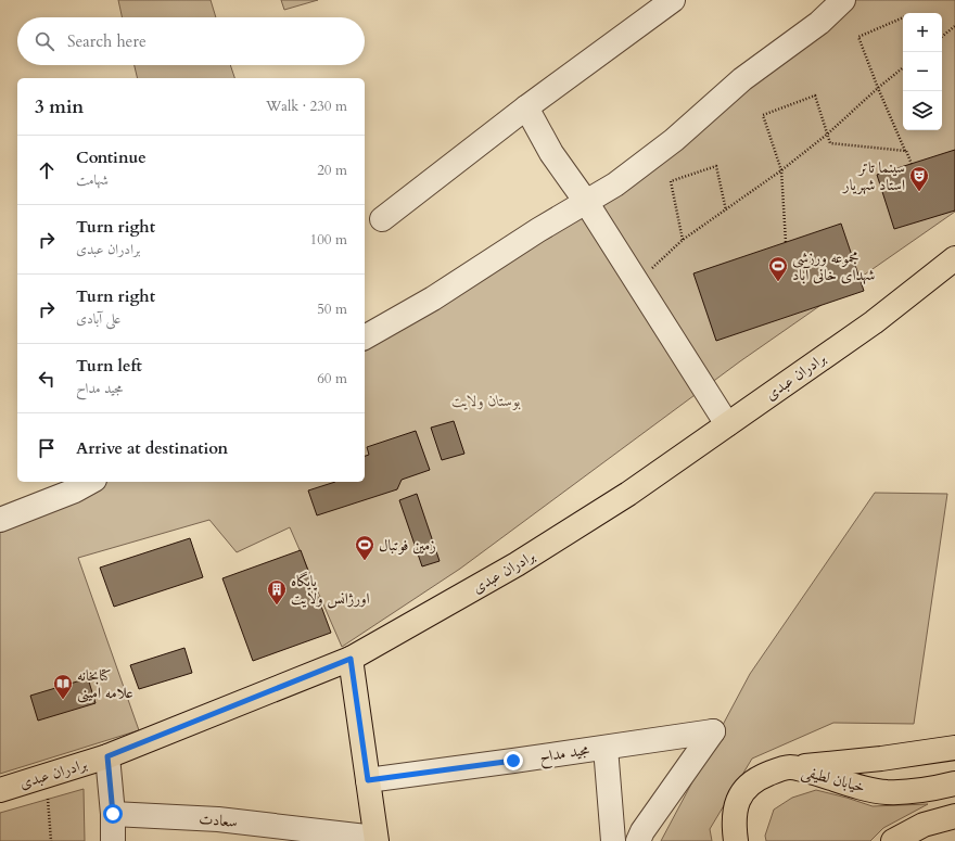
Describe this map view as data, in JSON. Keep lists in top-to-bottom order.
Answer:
{
  "streets": {
    "main road": ["برادران عبدی", "خیابان لطیفی"],
    "street": ["مجید مداح", "سعادت"]
  },
  "parks": ["بوستان ولایت"],
  "places": {
    "theatre": ["سینما تاتر استاد شهریار"],
    "sports": ["مجموعه ورزشی شهدای خانی آباد", "زمین فوتبال"],
    "building": ["پایگاه اورژانس ولایت"],
    "library": ["کتابخانه علامه امینی"]
  },
  "page": {
    "map_buttons": ["+", "−"],
    "search": "Search here",
    "heading": ["3 min", "Walk · 230 m"],
    "list": [
      ["Continue", "شهامت", "20 m"],
      ["Turn right", "برادران عبدی", "100 m"],
      ["Turn right", "علی آبادی", "50 m"],
      ["Turn left", "مجید مداح", "60 m"],
      "Arrive at destination"
    ]
  }
}
